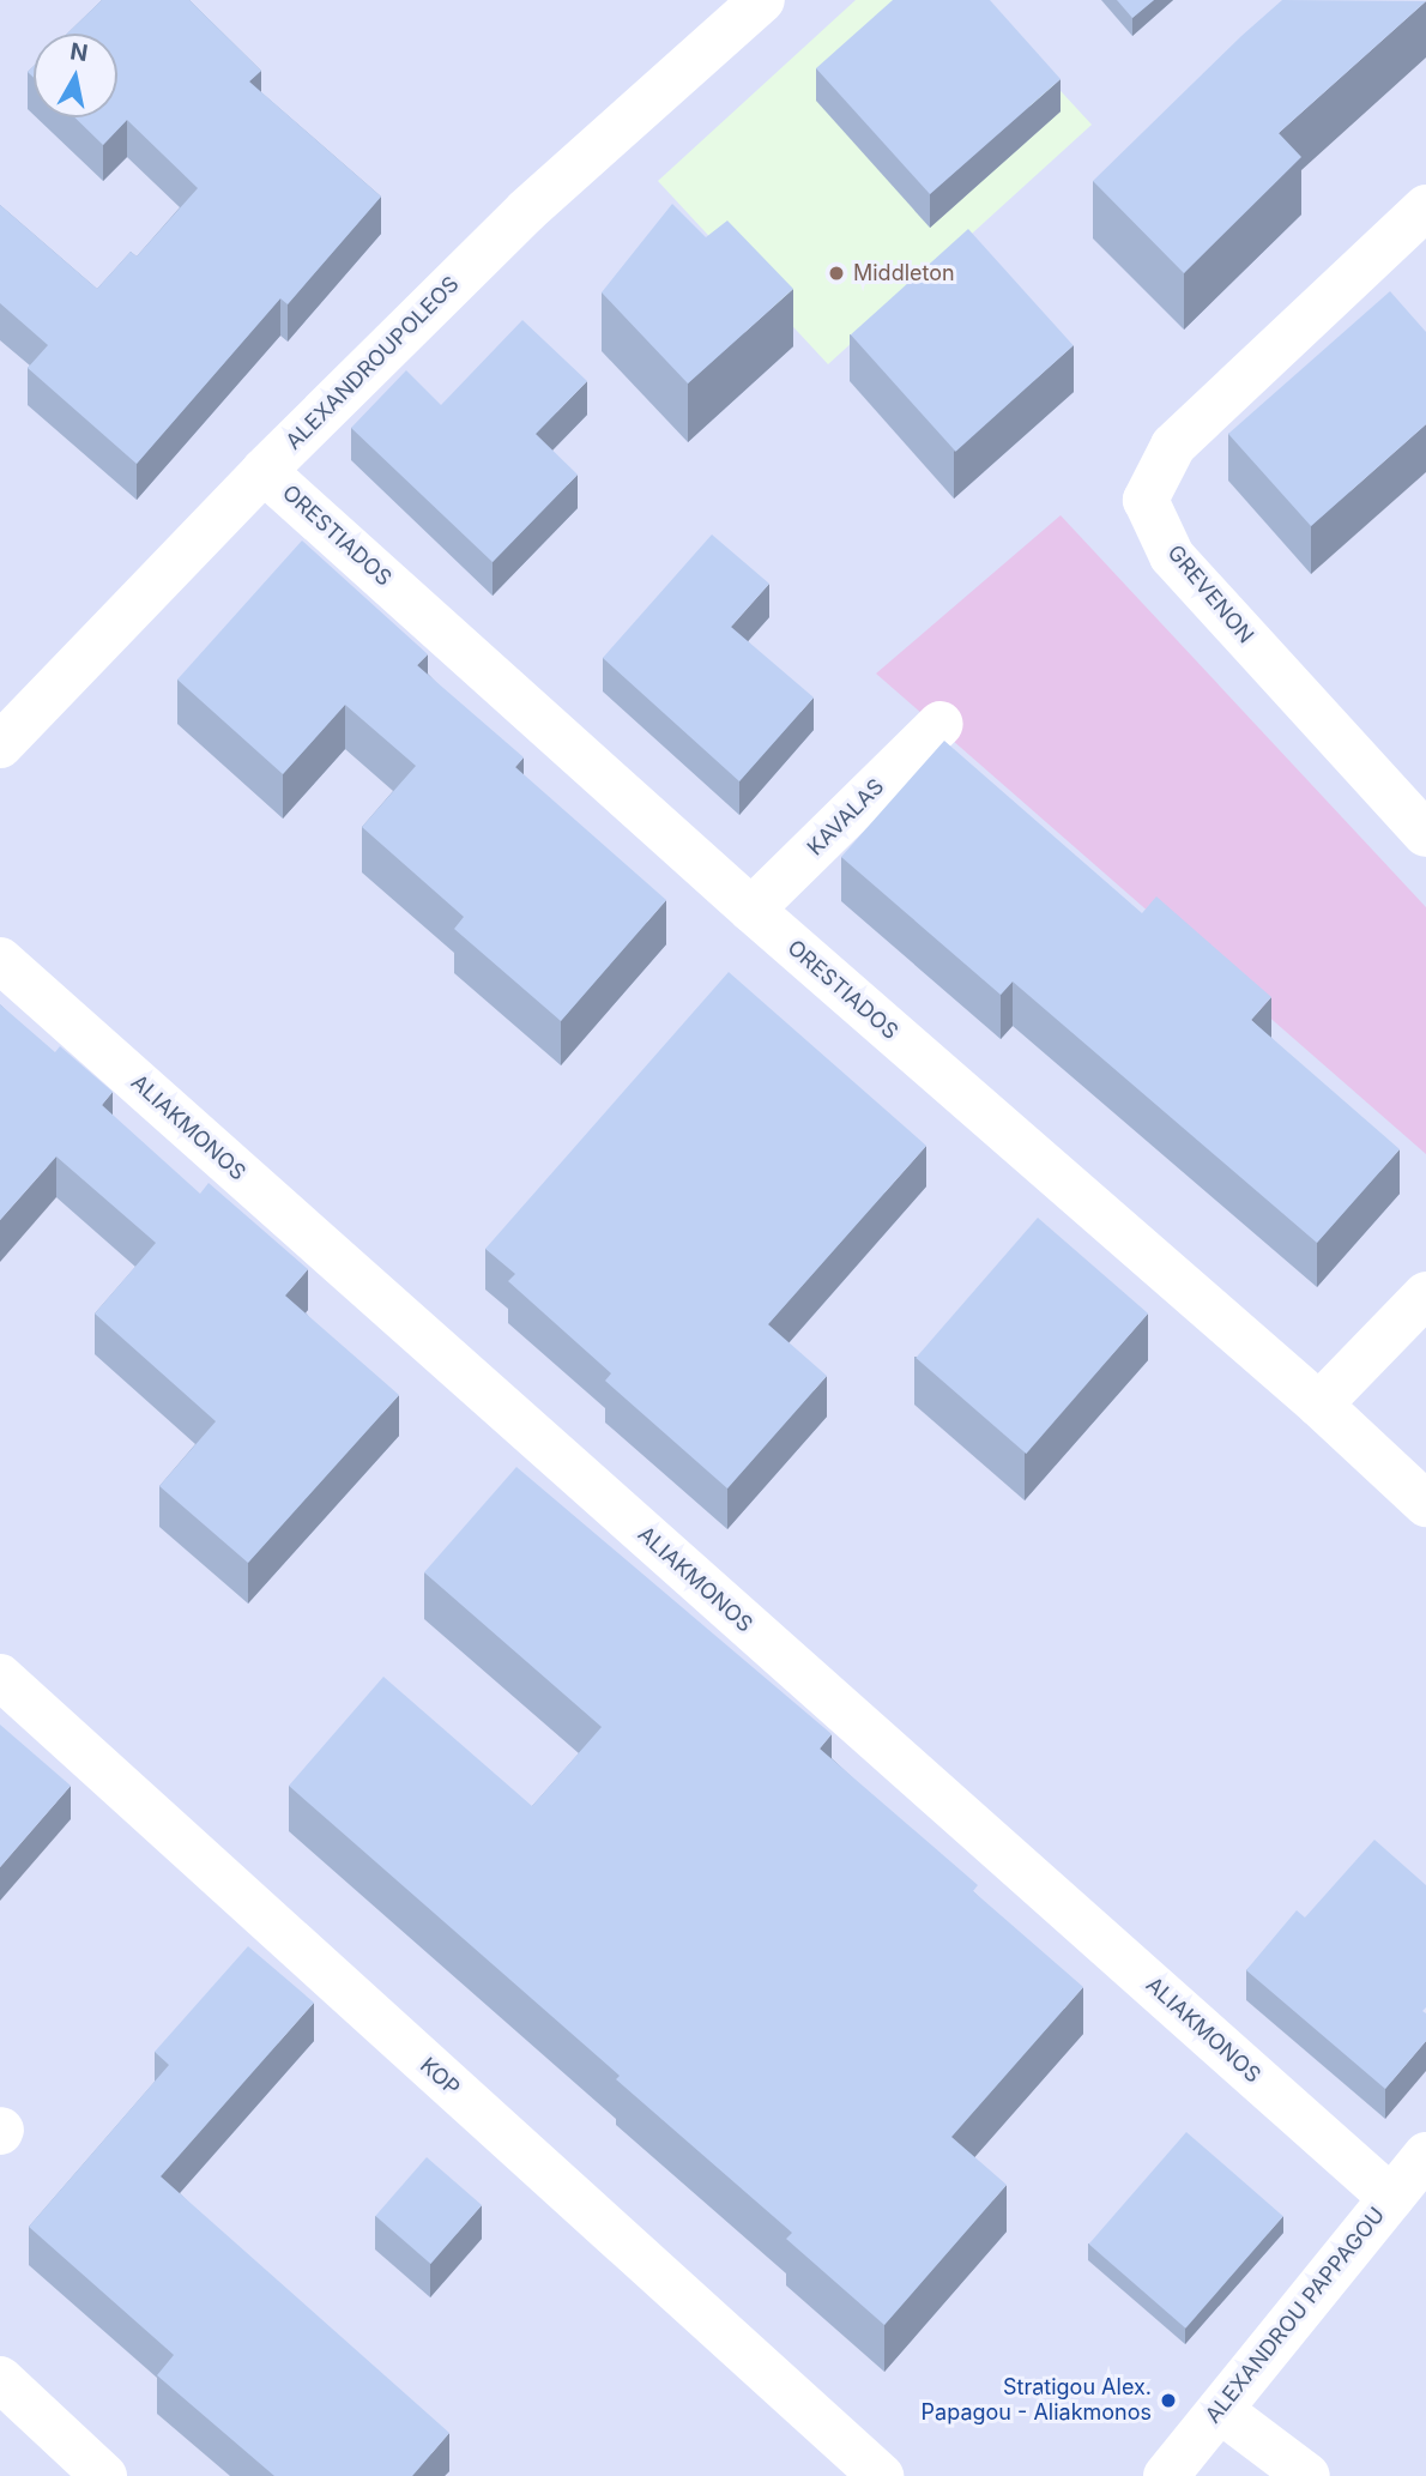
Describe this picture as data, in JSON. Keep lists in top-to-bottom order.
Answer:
{
  "streets": {
    "street": [
      "ALEXANDROUPOLEOS",
      "ORESTIADOS",
      "GREVENON",
      "KAVALAS",
      "ALIAKMONOS",
      "KOP",
      "ALEXANDROU PAPPAGOU"
    ]
  },
  "crossings": [
    ["ALEXANDROUPOLEOS", "ORESTIADOS"],
    ["ORESTIADOS", "KAVALAS"],
    ["ALIAKMONOS", "ALEXANDROU PAPPAGOU"]
  ],
  "places": ["Middleton", "Stratigou Alex. Papagou - Aliakmonos"],
  "north": "top"
}
